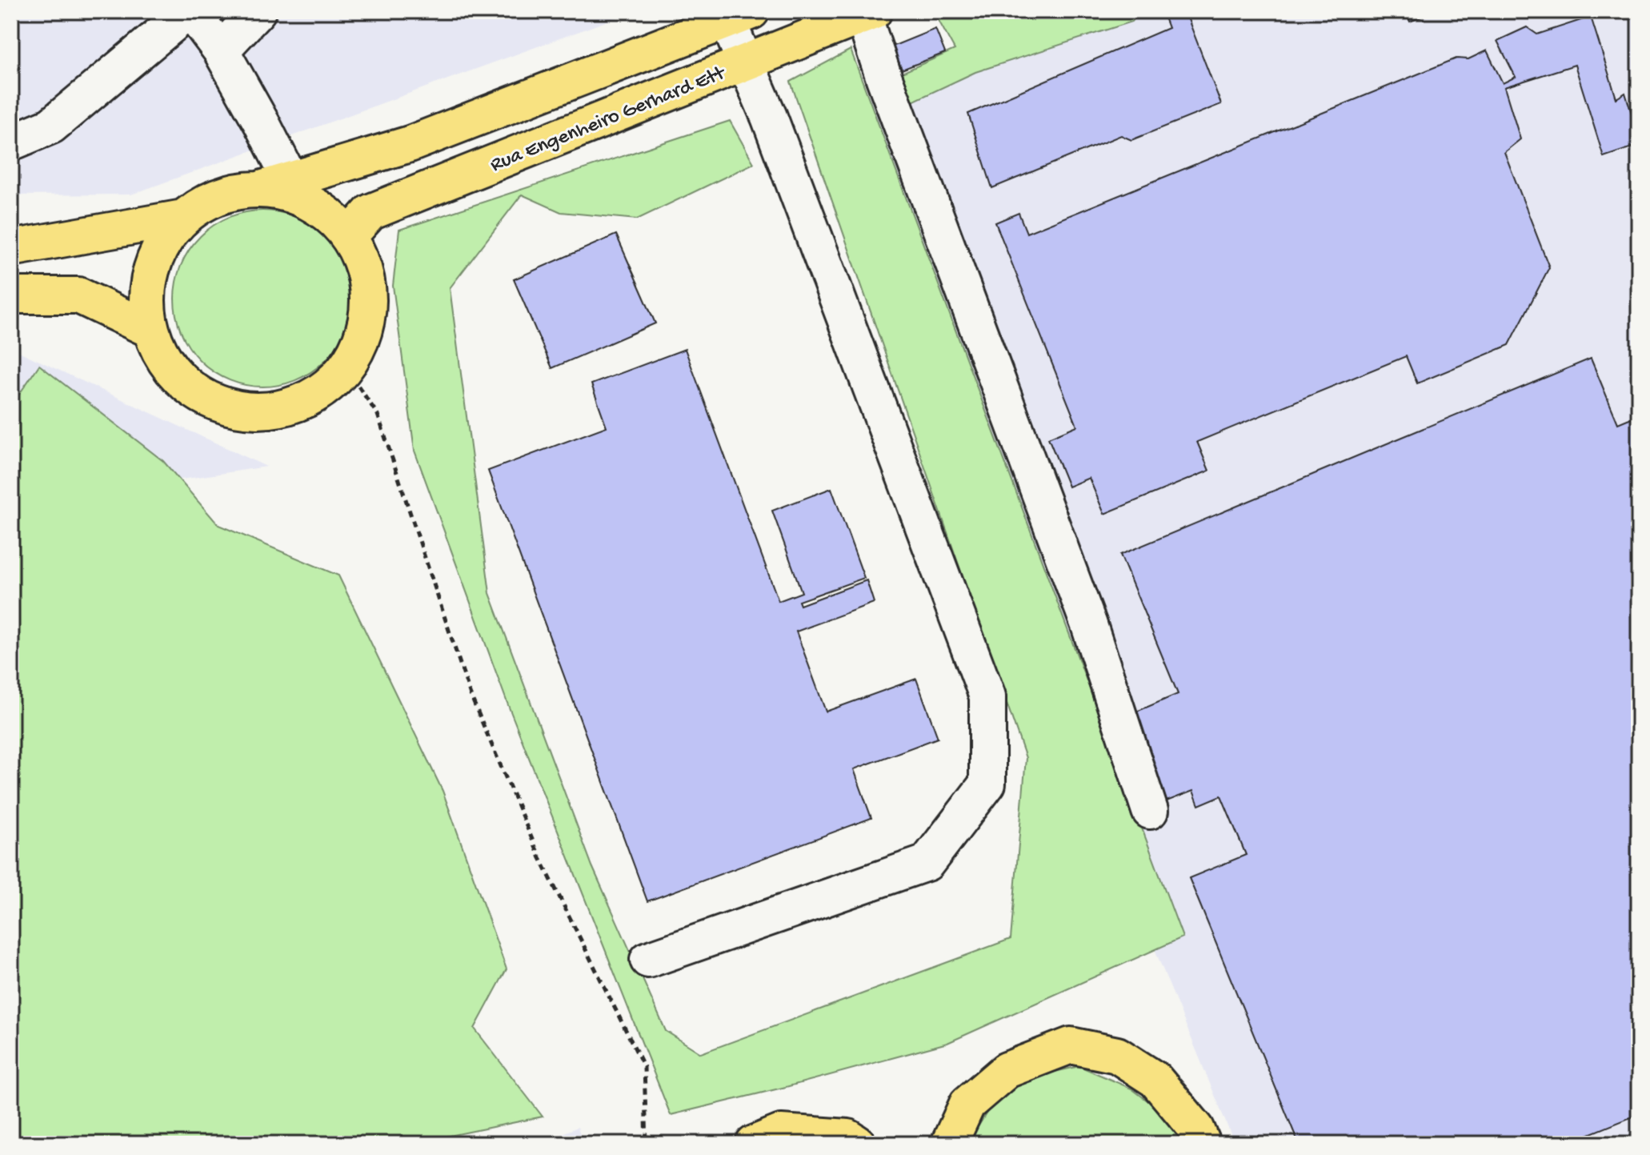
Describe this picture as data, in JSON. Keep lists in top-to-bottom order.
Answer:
{
  "streets": {
    "main road": ["Rua Engenheiro Gerhard Ett"]
  }
}
